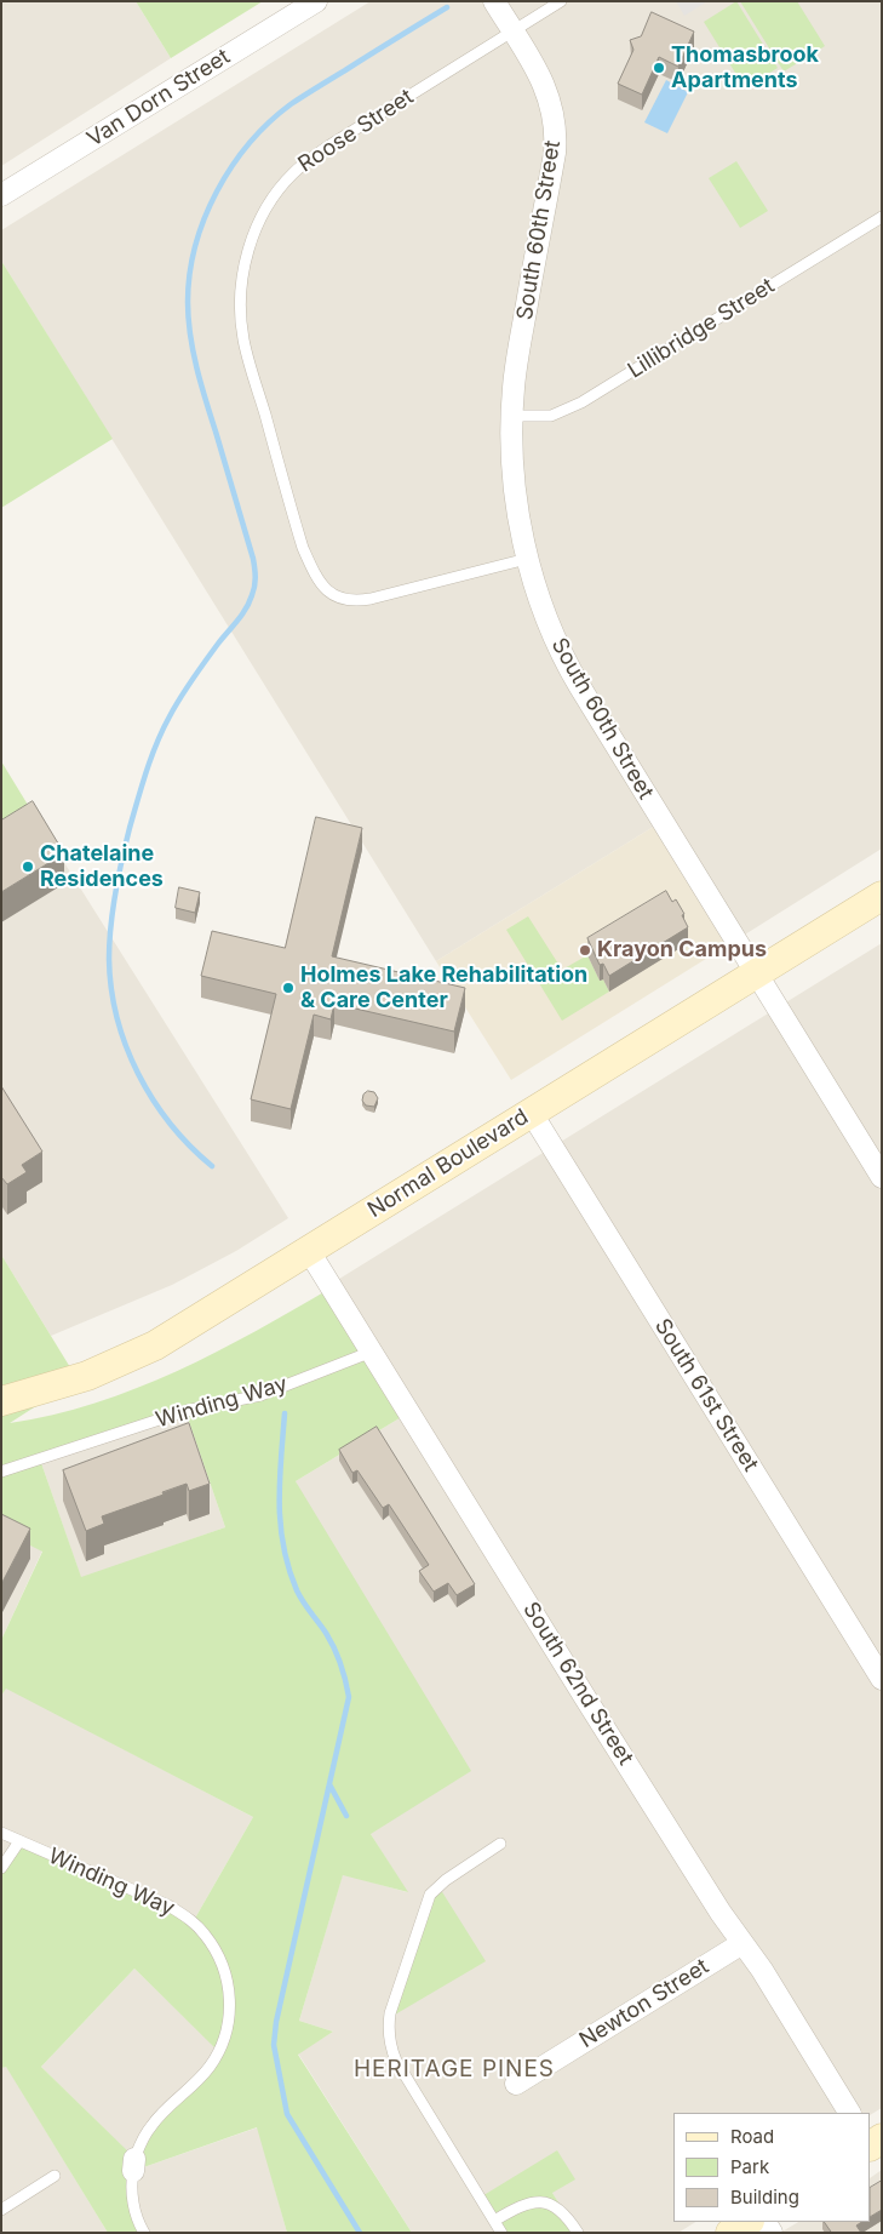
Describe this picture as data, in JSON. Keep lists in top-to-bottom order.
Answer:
{
  "streets": {
    "main road": ["Normal Boulevard"],
    "street": [
      "Van Dorn Street",
      "South 60th Street",
      "South 61st Street",
      "South 62nd Street",
      "Newton Street"
    ],
    "lane": ["Roose Street", "Lillibridge Street", "Winding Way"]
  },
  "crossings": [
    ["Roose Street", "South 60th Street"],
    ["South 60th Street", "Lillibridge Street"],
    ["South 60th Street", "Normal Boulevard"],
    ["Normal Boulevard", "South 61st Street"],
    ["Normal Boulevard", "South 62nd Street"],
    ["Winding Way", "South 62nd Street"],
    ["South 62nd Street", "Newton Street"]
  ],
  "districts": ["HERITAGE PINES"],
  "places": [
    "Thomasbrook Apartments",
    "Chatelaine Residences",
    "Krayon Campus",
    "Holmes Lake Rehabilitation & Care Center"
  ],
  "legend": ["Road", "Park", "Building"]
}
